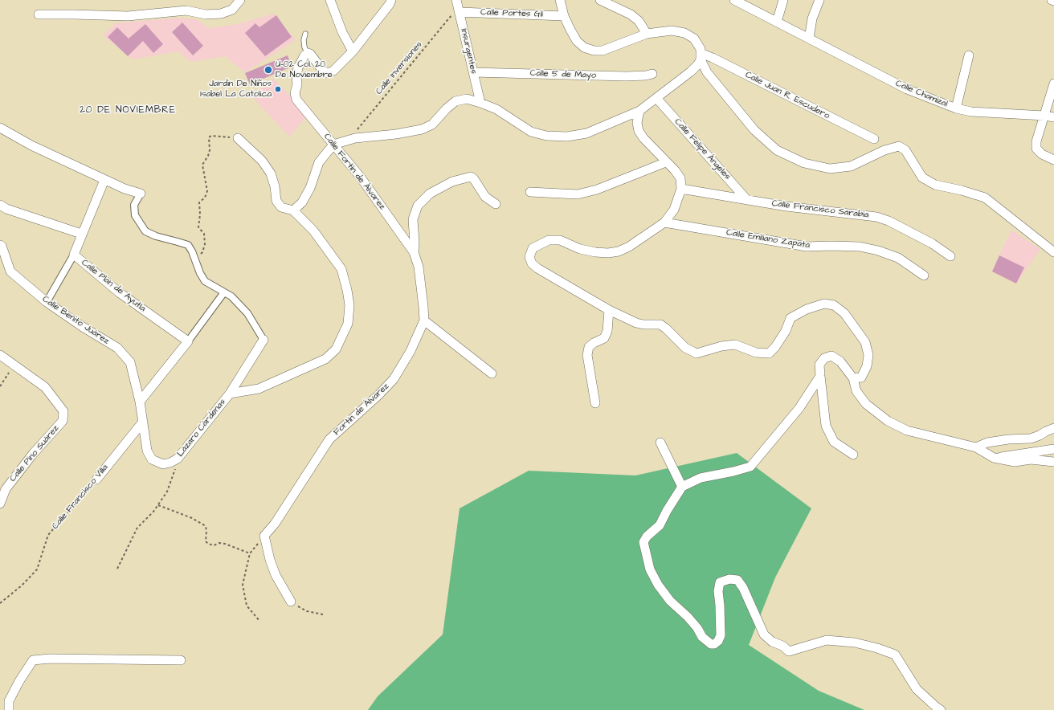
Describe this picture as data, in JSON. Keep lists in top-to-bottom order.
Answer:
{
  "streets": {
    "street": [
      "Calle Portes Gil",
      "Insurgentes",
      "Calle 5 de Mayo",
      "Calle Chamizal",
      "Calle Juan R. Escudero",
      "Calle Felipe Ángeles",
      "Calle Fortín de Álvarez",
      "Calle Francisco Sarabia",
      "Calle Emiliano Zapata",
      "Calle Plan de Ayutla",
      "Calle Benito Juárez",
      "Fortín de Álvarez",
      "Lázaro Cárdenas",
      "Calle Pino Suárez",
      "Calle Francisco Villa"
    ],
    "path": ["Calle Inversiones"]
  },
  "crossings": [
    ["Calle Portes Gil", "Insurgentes"],
    ["Calle Portes Gil", "Calle Inversiones"],
    ["Insurgentes", "Calle Inversiones"],
    ["Insurgentes", "Calle 5 de Mayo"],
    ["Calle Felipe Ángeles", "Calle Francisco Sarabia"],
    ["Calle Fortín de Álvarez", "Fortín de Álvarez"],
    ["Calle Benito Juárez", "Lázaro Cárdenas"],
    ["Lázaro Cárdenas", "Calle Francisco Villa"]
  ],
  "districts": ["20 DE NOVIEMBRE"],
  "places": ["U-02 Col. 20 De Noviembre", "Jardin De Niños Isabel La Catolica"]
}
